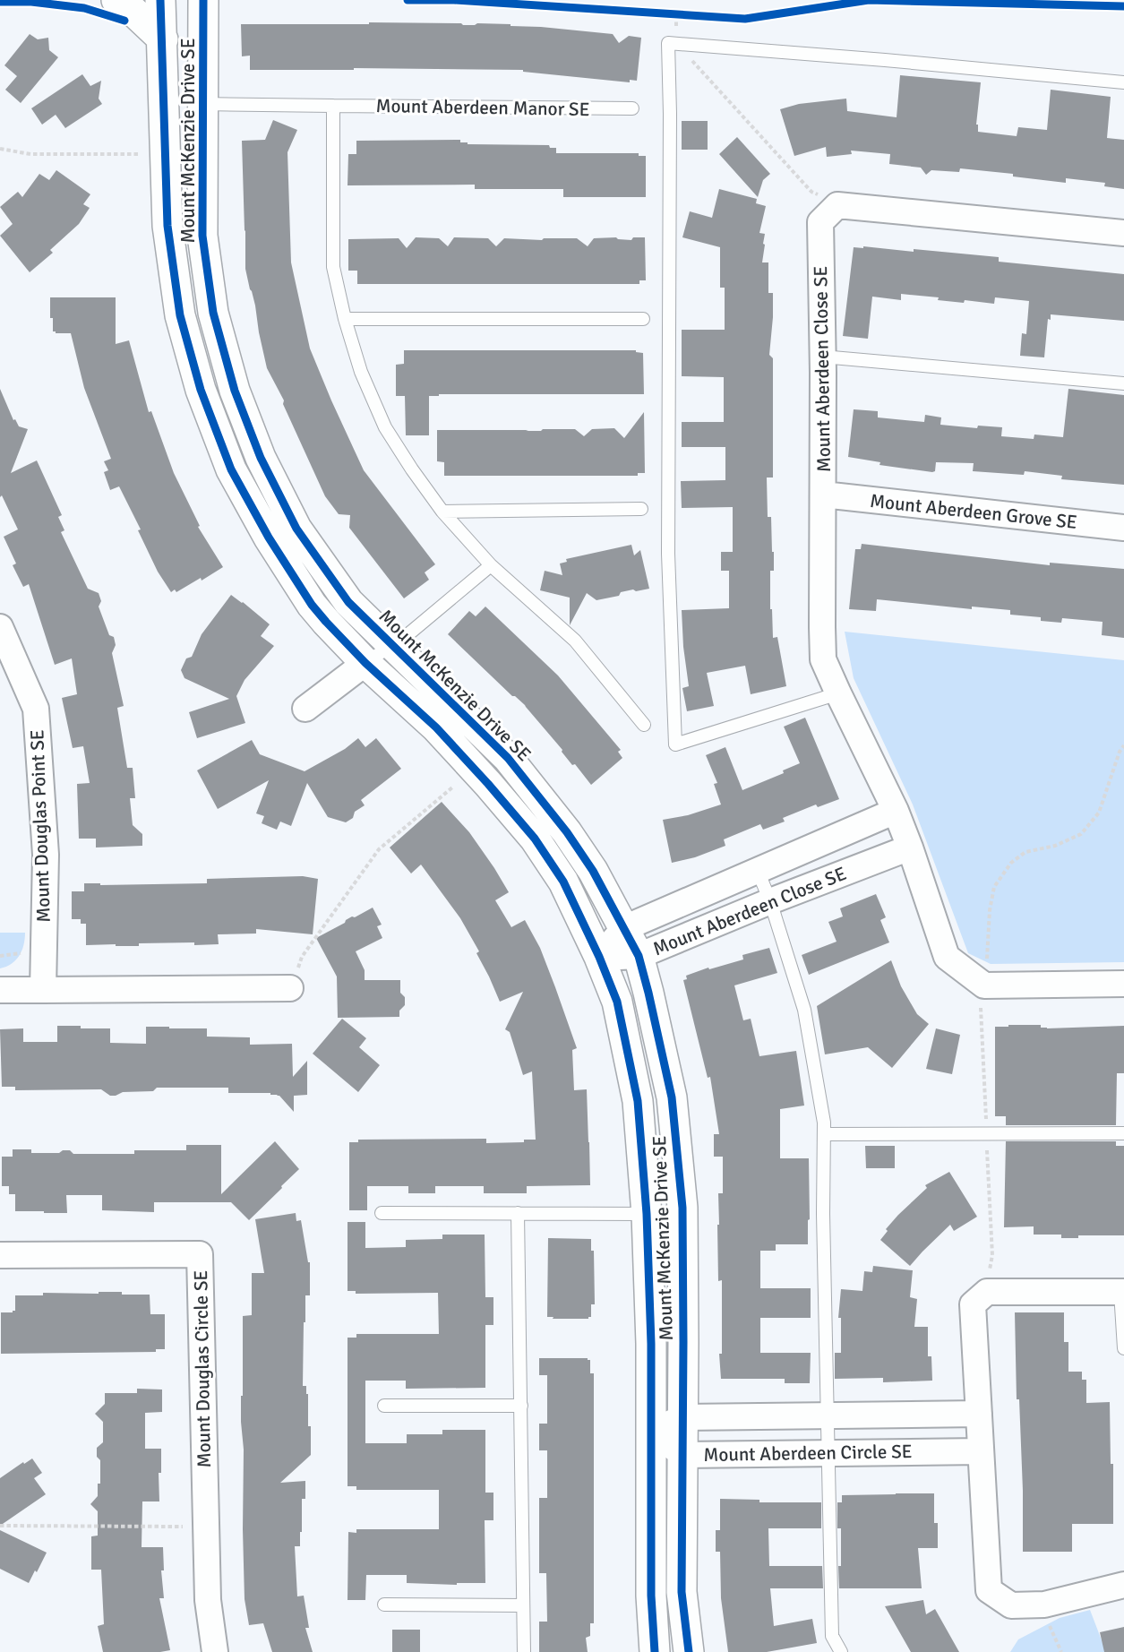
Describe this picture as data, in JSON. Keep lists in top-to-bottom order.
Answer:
{
  "streets": {
    "street": [
      "Mount McKenzie Drive SE",
      "Mount Aberdeen Close SE",
      "Mount Aberdeen Grove SE",
      "Mount Douglas Point SE",
      "Mount Douglas Circle SE",
      "Mount Aberdeen Circle SE"
    ],
    "lane": ["Mount Aberdeen Manor SE"]
  },
  "crossings": [
    ["Mount Aberdeen Manor SE", "Mount McKenzie Drive SE"],
    ["Mount McKenzie Drive SE", "Mount Aberdeen Close SE"],
    ["Mount McKenzie Drive SE", "Mount Aberdeen Circle SE"],
    ["Mount Aberdeen Close SE", "Mount Aberdeen Grove SE"]
  ]
}
